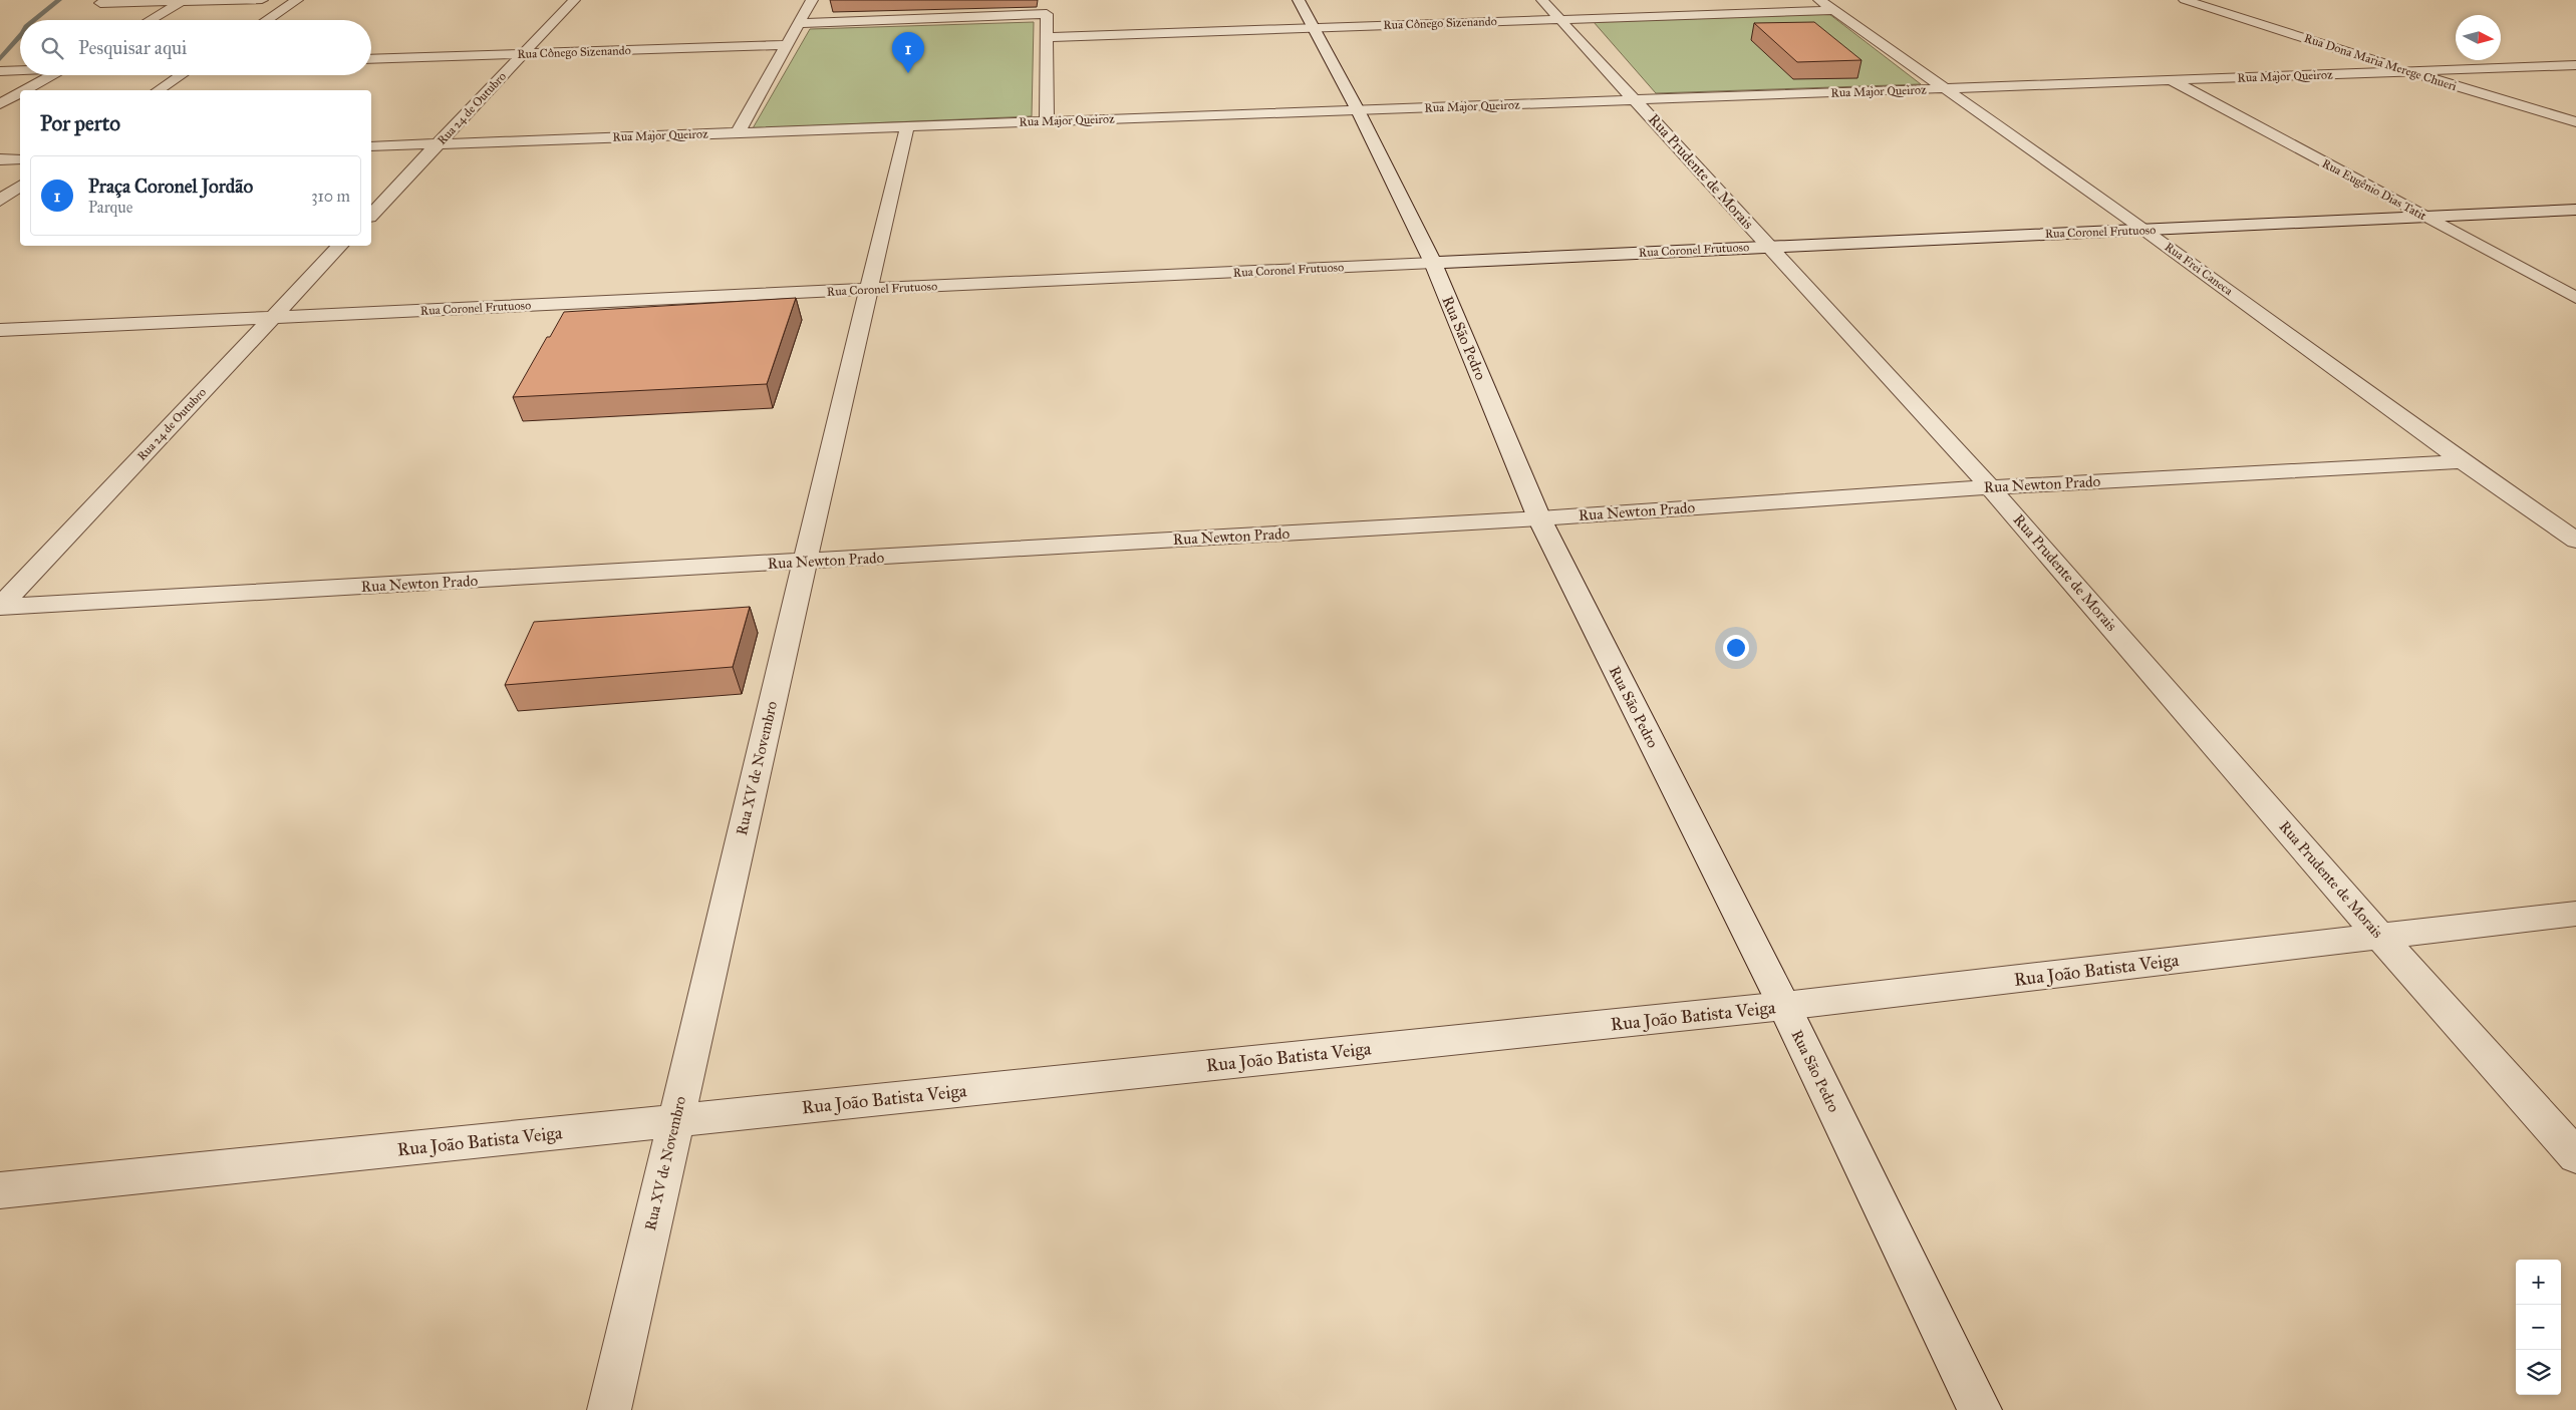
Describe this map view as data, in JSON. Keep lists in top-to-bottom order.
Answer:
{
  "streets": {
    "street": [
      "Rua Cônego Sizenando",
      "Rua Dona Maria Merege Chueri",
      "Rua Major Queiroz",
      "Rua 24 de Outubro",
      "Rua Prudente de Morais",
      "Rua Eugênio Dias Tatit",
      "Rua Coronel Frutuoso",
      "Rua Frei Caneca",
      "Rua São Pedro",
      "Rua Newton Prado",
      "Rua XV de Novembro",
      "Rua João Batista Veiga"
    ]
  },
  "crossings": [
    ["Rua Cônego Sizenando", "Rua 24 de Outubro"],
    ["Rua Cônego Sizenando", "Rua Prudente de Morais"],
    ["Rua Cônego Sizenando", "Rua Frei Caneca"],
    ["Rua Cônego Sizenando", "Rua São Pedro"],
    ["Rua Dona Maria Merege Chueri", "Rua Major Queiroz"],
    ["Rua Major Queiroz", "Rua 24 de Outubro"],
    ["Rua Major Queiroz", "Rua Prudente de Morais"],
    ["Rua Major Queiroz", "Rua Eugênio Dias Tatit"],
    ["Rua Major Queiroz", "Rua Frei Caneca"],
    ["Rua Major Queiroz", "Rua São Pedro"],
    ["Rua Major Queiroz", "Rua XV de Novembro"],
    ["Rua 24 de Outubro", "Rua Coronel Frutuoso"],
    ["Rua 24 de Outubro", "Rua Newton Prado"],
    ["Rua Prudente de Morais", "Rua Coronel Frutuoso"],
    ["Rua Prudente de Morais", "Rua Newton Prado"],
    ["Rua Prudente de Morais", "Rua João Batista Veiga"],
    ["Rua Eugênio Dias Tatit", "Rua Coronel Frutuoso"],
    ["Rua Coronel Frutuoso", "Rua Frei Caneca"],
    ["Rua Coronel Frutuoso", "Rua São Pedro"],
    ["Rua Coronel Frutuoso", "Rua XV de Novembro"],
    ["Rua Frei Caneca", "Rua Newton Prado"],
    ["Rua São Pedro", "Rua Newton Prado"],
    ["Rua São Pedro", "Rua João Batista Veiga"],
    ["Rua Newton Prado", "Rua XV de Novembro"],
    ["Rua XV de Novembro", "Rua João Batista Veiga"]
  ],
  "north": "right",
  "page": {
    "search": "Pesquisar aqui",
    "pins": "1",
    "heading": "Por perto",
    "list": [
      {
        "mark": "1",
        "name": "Praça Coronel Jordão",
        "note": "Parque",
        "value": "310 m"
      }
    ],
    "map_buttons": ["+", "−"]
  }
}
